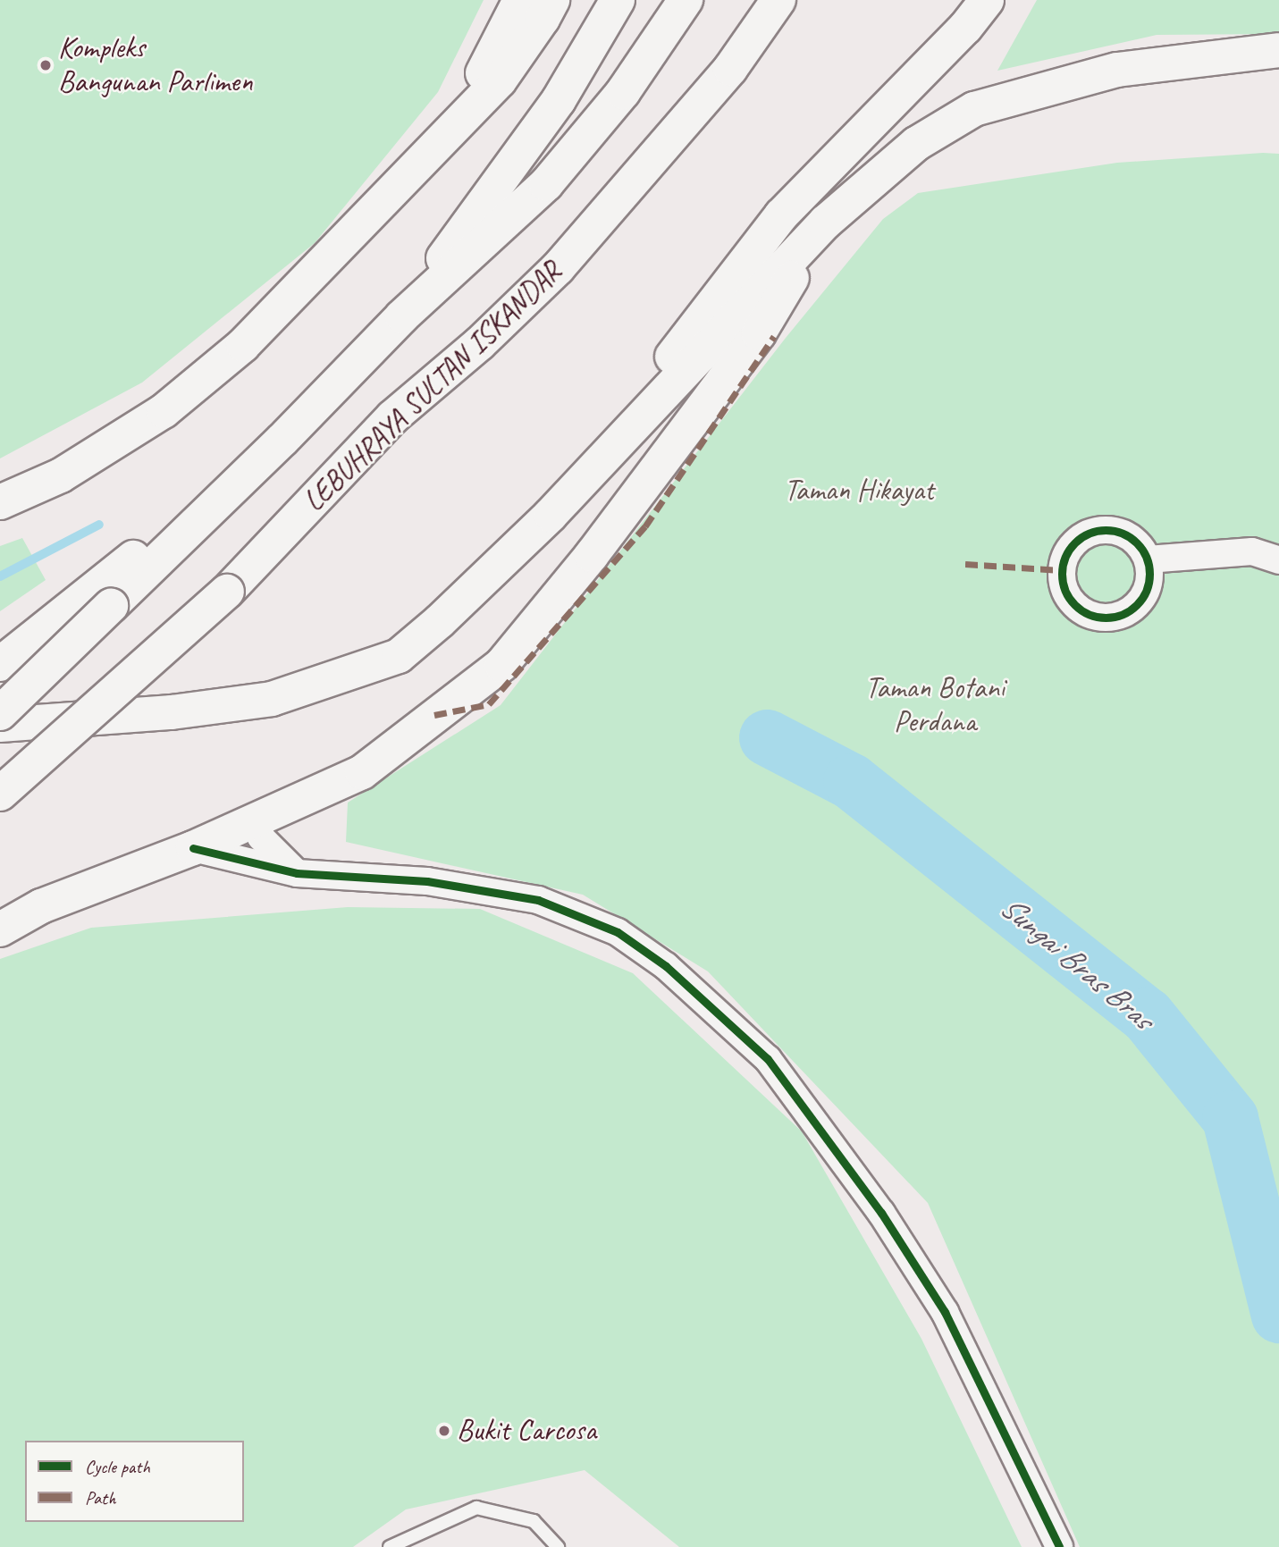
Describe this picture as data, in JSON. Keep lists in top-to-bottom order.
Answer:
{
  "streets": {
    "main road": ["LEBUHRAYA SULTAN ISKANDAR"]
  },
  "water": ["Sungai Bras Bras"],
  "parks": ["Taman Hikayat", "Taman Botani Perdana"],
  "places": ["Kompleks Bangunan Parlimen", "Bukit Carcosa"],
  "legend": ["Cycle path", "Path"]
}
